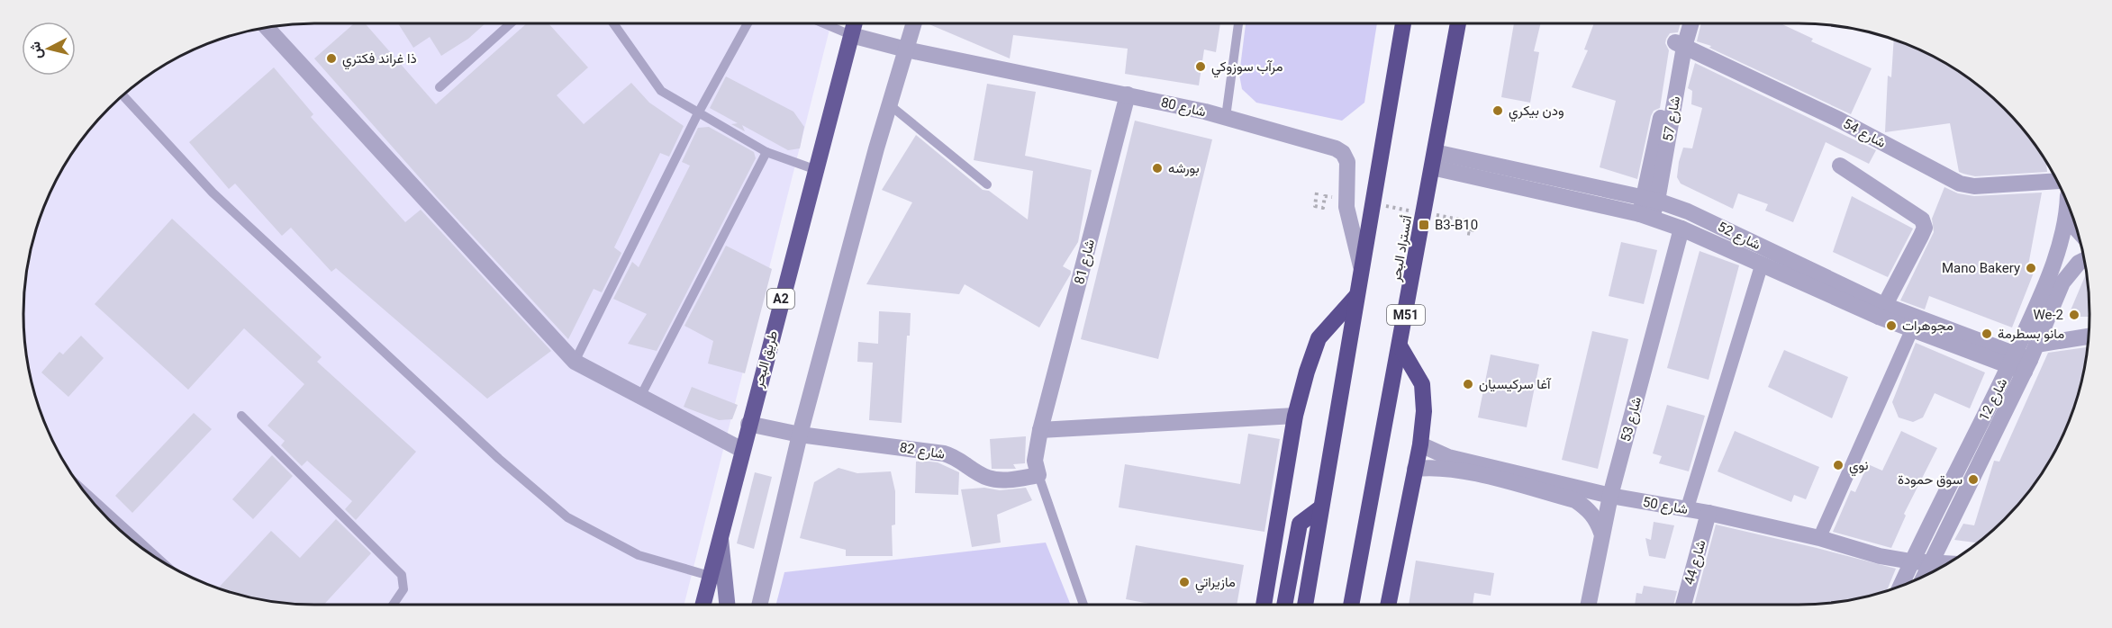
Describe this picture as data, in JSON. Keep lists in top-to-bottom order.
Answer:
{
  "streets": {
    "highway": [
      "أتستراد البحر",
      "A2",
      "M51",
      "طريق البحر"
    ],
    "street": [
      "شارع 80",
      "شارع 57",
      "شارع 54",
      "شارع 52",
      "شارع 81",
      "شارع 12",
      "شارع 53",
      "شارع 82",
      "شارع 50",
      "شارع 44"
    ]
  },
  "crossings": [
    ["شارع 80", "شارع 81"],
    ["شارع 80", "طريق البحر"],
    ["شارع 57", "شارع 54"],
    ["شارع 57", "شارع 52"],
    ["شارع 52", "أتستراد البحر"],
    ["شارع 52", "شارع 12"],
    ["شارع 52", "شارع 53"],
    ["شارع 81", "شارع 82"],
    ["طريق البحر", "شارع 82"],
    ["شارع 12", "شارع 50"],
    ["شارع 53", "شارع 50"],
    ["شارع 50", "شارع 44"]
  ],
  "places": {
    "other": [
      "ذا غراند فكتري",
      "مرآب سوزوكي",
      "ودن بيكري",
      "بورشه",
      "Mano Bakery",
      "We-2",
      "مجوهرات",
      "مانو بسطرمة",
      "آغا سركيسيان",
      "نوي",
      "سوق حمودة",
      "مازيراتي"
    ],
    "transit": ["B3-B10"]
  },
  "north": "left"
}
